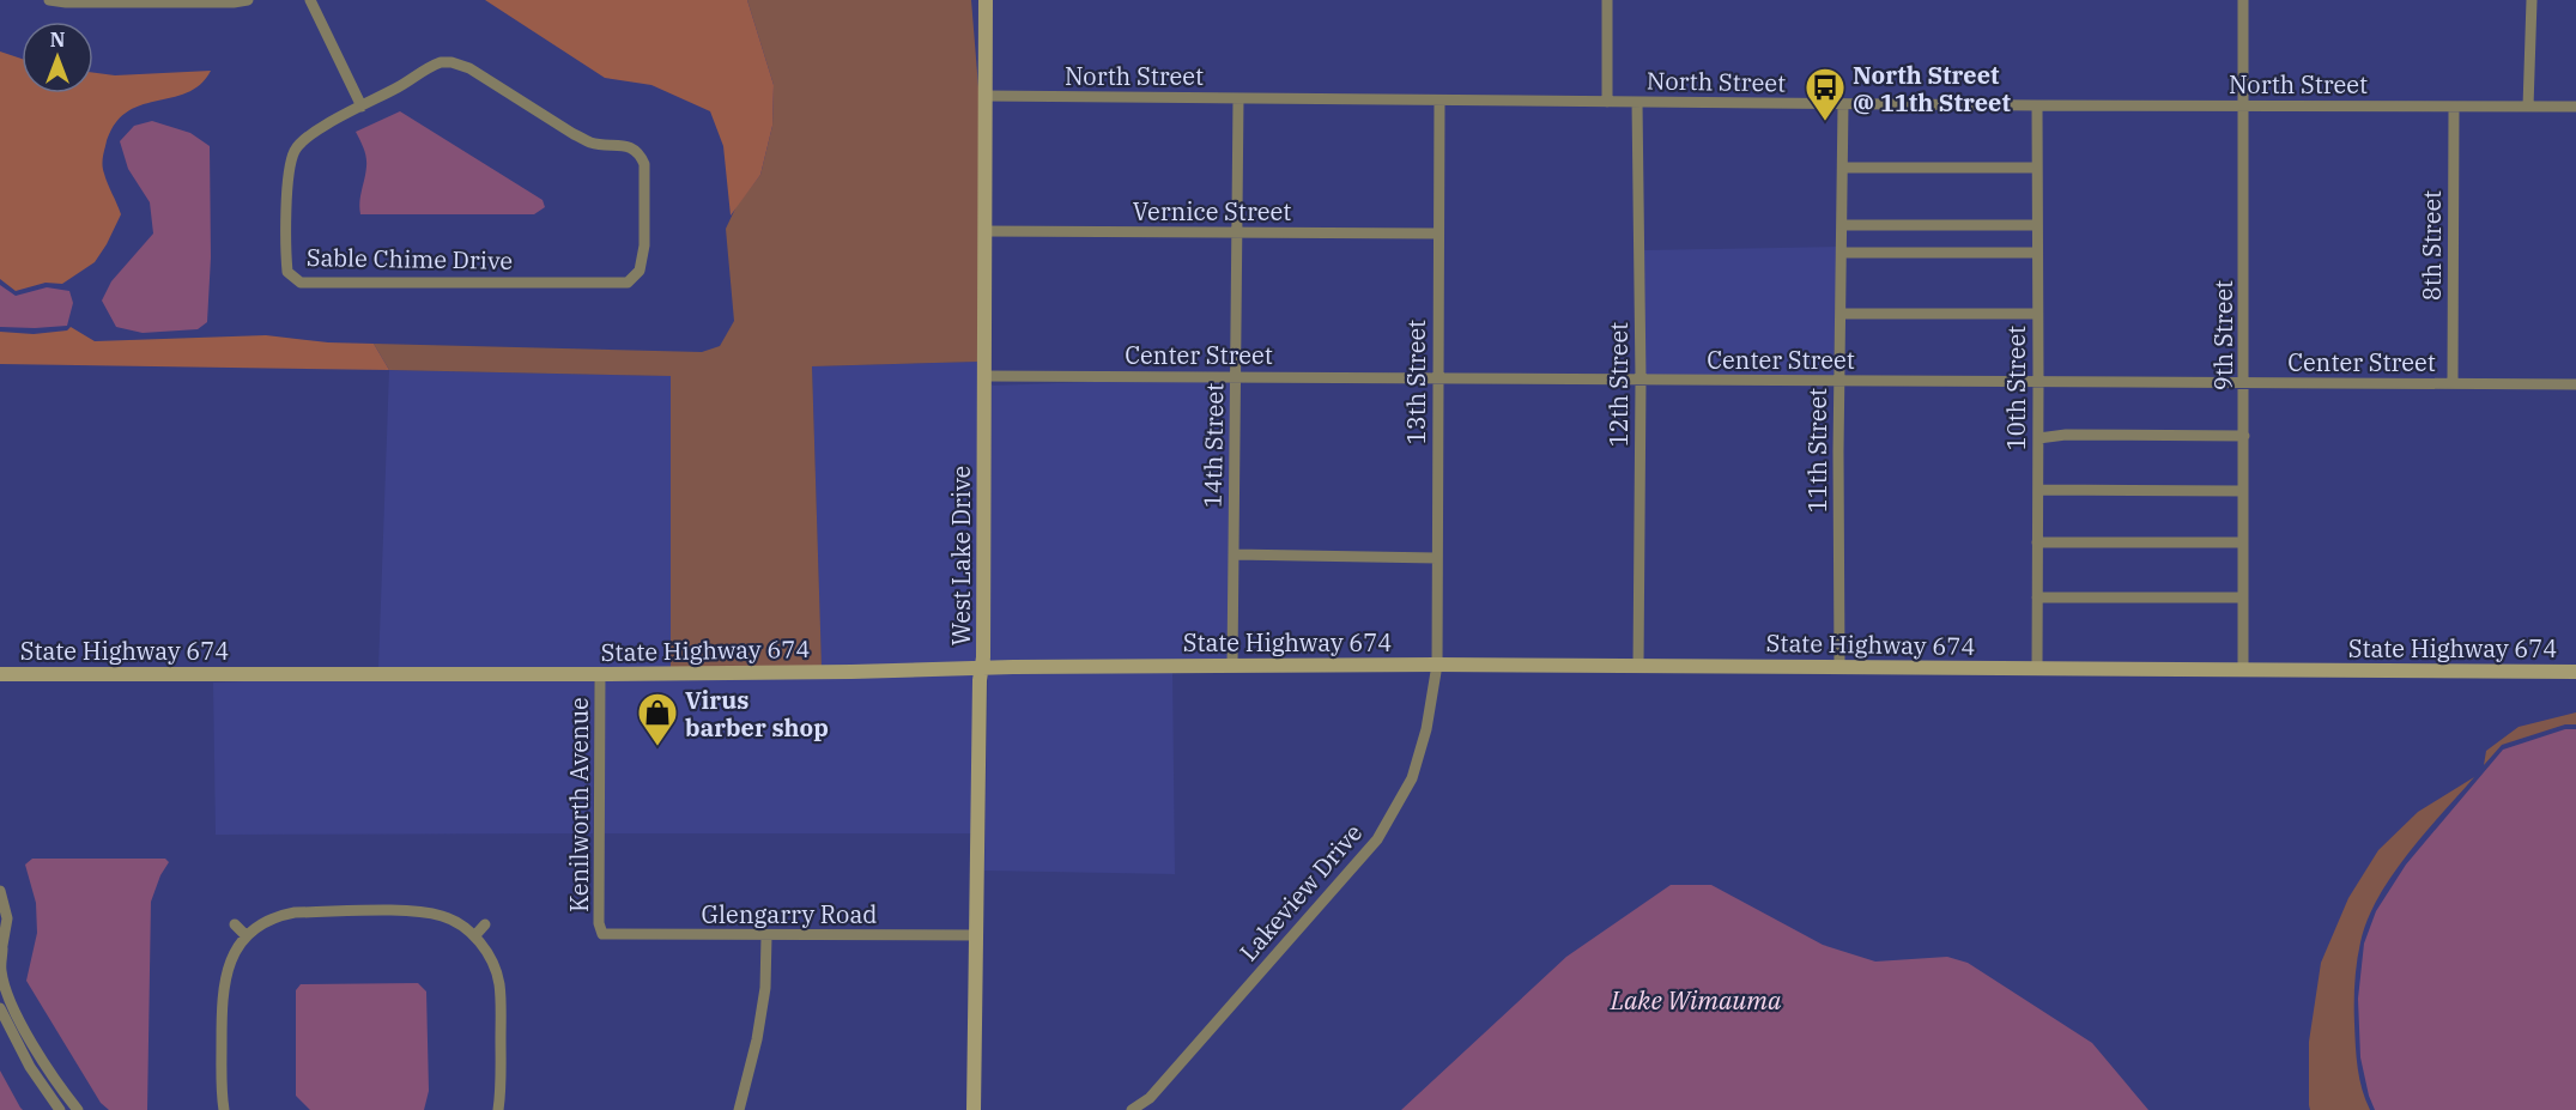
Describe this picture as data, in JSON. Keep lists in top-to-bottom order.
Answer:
{
  "streets": {
    "main road": ["West Lake Drive", "State Highway 674"],
    "street": [
      "North Street",
      "Vernice Street",
      "8th Street",
      "Sable Chime Drive",
      "9th Street",
      "Center Street",
      "13th Street",
      "12th Street",
      "10th Street",
      "14th Street",
      "11th Street",
      "Kenilworth Avenue",
      "Lakeview Drive",
      "Glengarry Road"
    ]
  },
  "crossings": [
    ["North Street", "8th Street"],
    ["North Street", "9th Street"],
    ["North Street", "13th Street"],
    ["North Street", "12th Street"],
    ["North Street", "10th Street"],
    ["North Street", "14th Street"],
    ["North Street", "11th Street"],
    ["North Street", "West Lake Drive"],
    ["Vernice Street", "13th Street"],
    ["Vernice Street", "14th Street"],
    ["Vernice Street", "West Lake Drive"],
    ["8th Street", "Center Street"],
    ["9th Street", "Center Street"],
    ["9th Street", "State Highway 674"],
    ["Center Street", "13th Street"],
    ["Center Street", "12th Street"],
    ["Center Street", "10th Street"],
    ["Center Street", "14th Street"],
    ["Center Street", "11th Street"],
    ["Center Street", "West Lake Drive"],
    ["13th Street", "State Highway 674"],
    ["13th Street", "Lakeview Drive"],
    ["12th Street", "State Highway 674"],
    ["10th Street", "State Highway 674"],
    ["14th Street", "State Highway 674"],
    ["11th Street", "State Highway 674"],
    ["West Lake Drive", "State Highway 674"],
    ["West Lake Drive", "Glengarry Road"],
    ["State Highway 674", "Kenilworth Avenue"],
    ["State Highway 674", "Lakeview Drive"],
    ["Kenilworth Avenue", "Glengarry Road"]
  ],
  "water": ["Lake Wimauma"],
  "places": {
    "bus stop": ["North Street @ 11th Street"],
    "shop": ["Virus barber shop"]
  },
  "north": "top"
}
